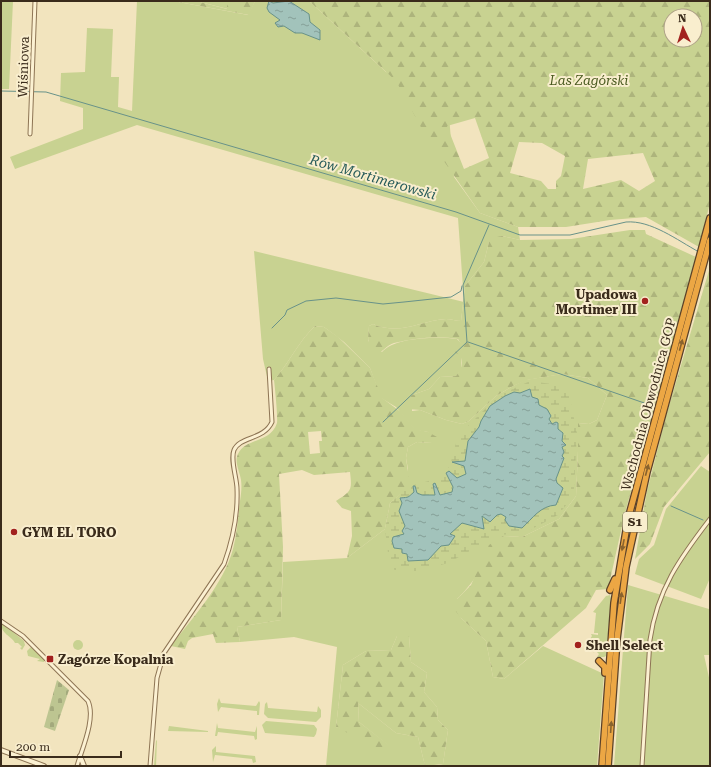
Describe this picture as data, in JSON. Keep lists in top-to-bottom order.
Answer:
{
  "streets": {
    "highway": ["Wschodnia Obwodnica GOP", "S1"],
    "street": ["Wiśniowa"]
  },
  "water": ["Rów Mortimerowski"],
  "parks": ["Las Zagórski"],
  "places": {
    "other": ["Upadowa Mortimer III", "GYM EL TORO", "Shell Select"],
    "transit": ["Zagórze Kopalnia"]
  },
  "scale_bar": "200 m",
  "north": "top"
}
